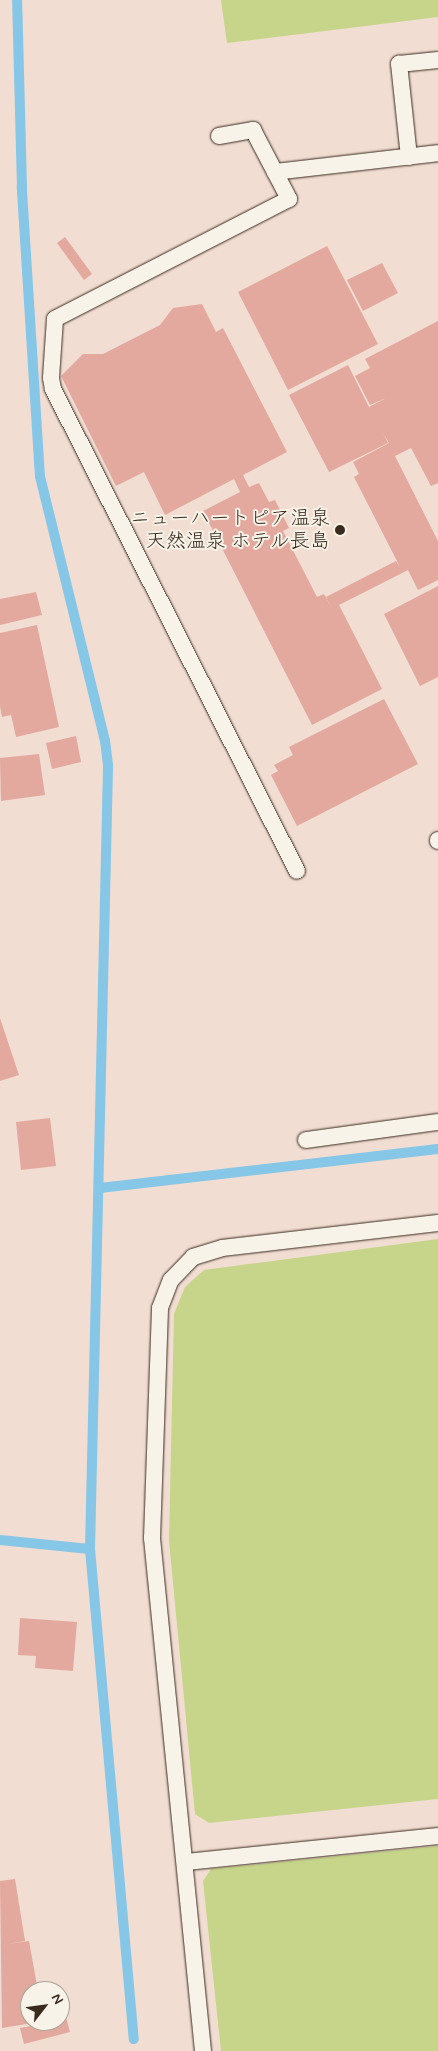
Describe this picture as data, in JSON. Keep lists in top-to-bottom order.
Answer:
{
  "places": ["ニューハートピア温泉 天然温泉 ホテル長島"],
  "north": "top right"
}
